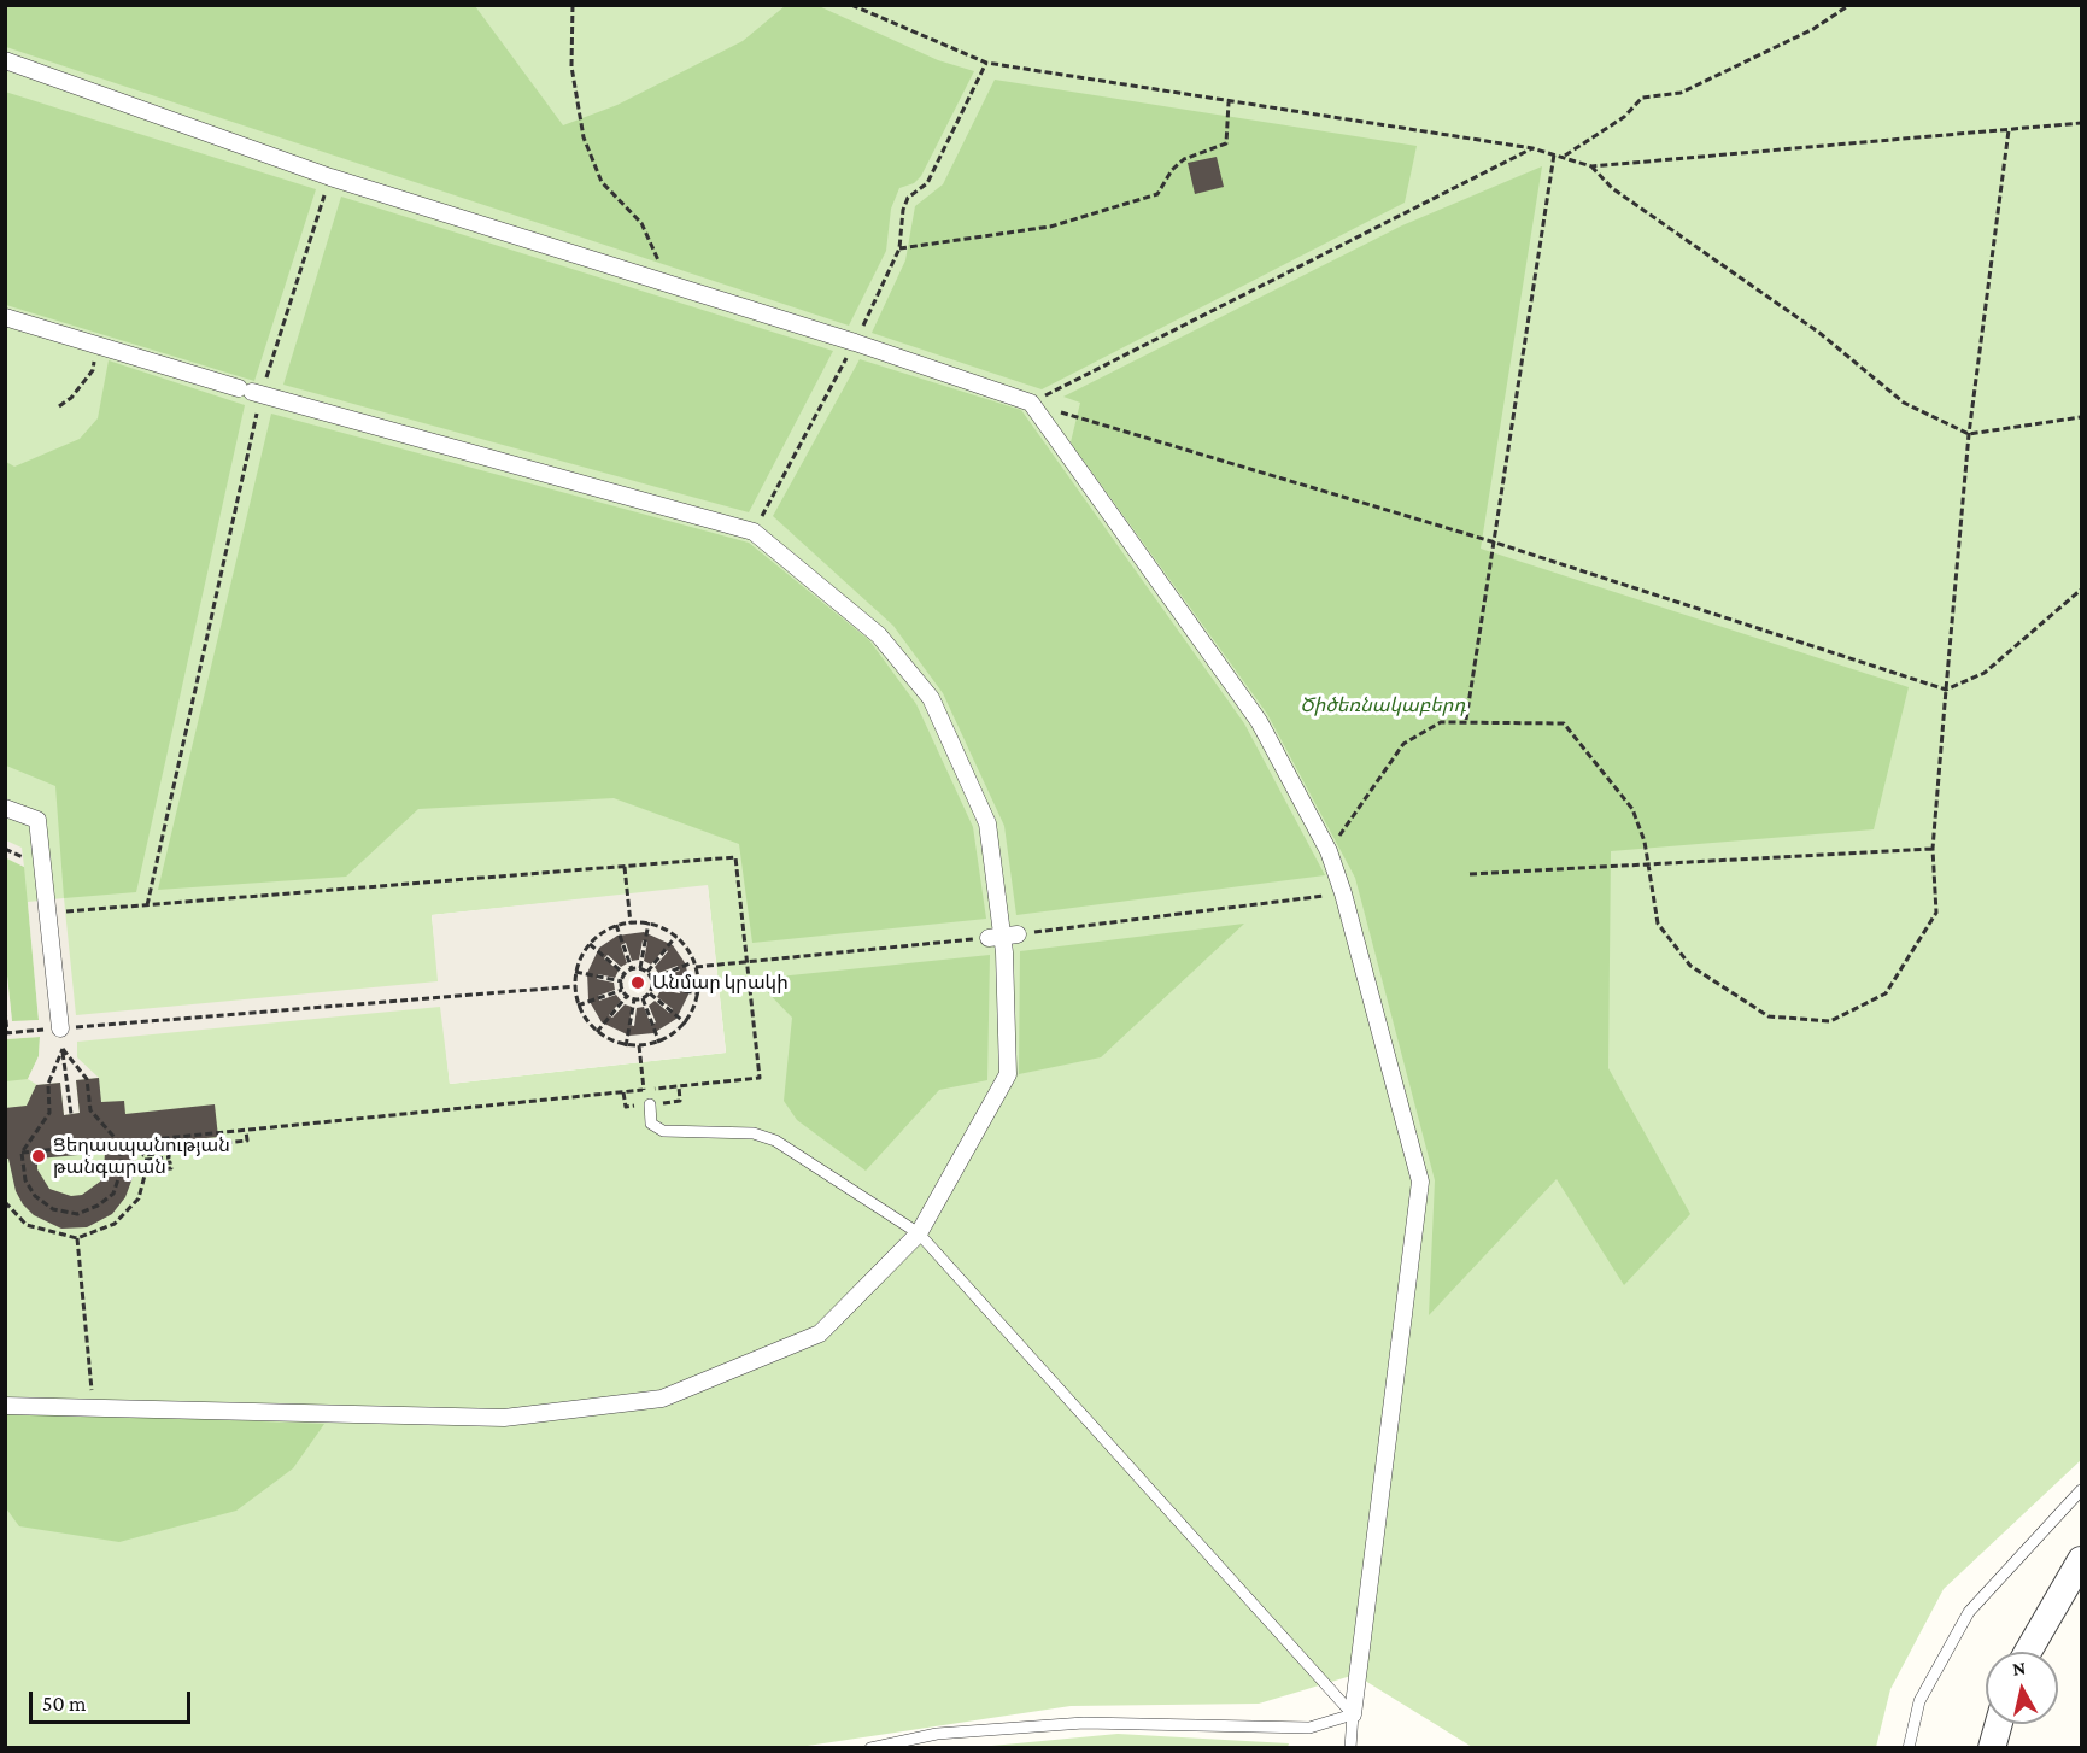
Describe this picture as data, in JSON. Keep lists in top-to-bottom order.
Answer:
{
  "parks": ["Ծիծեռնակաբերդ"],
  "places": ["Անմար կրակի", "Ցեղասպանության թանգարան"],
  "scale_bar": "50 m",
  "north": "top"
}
